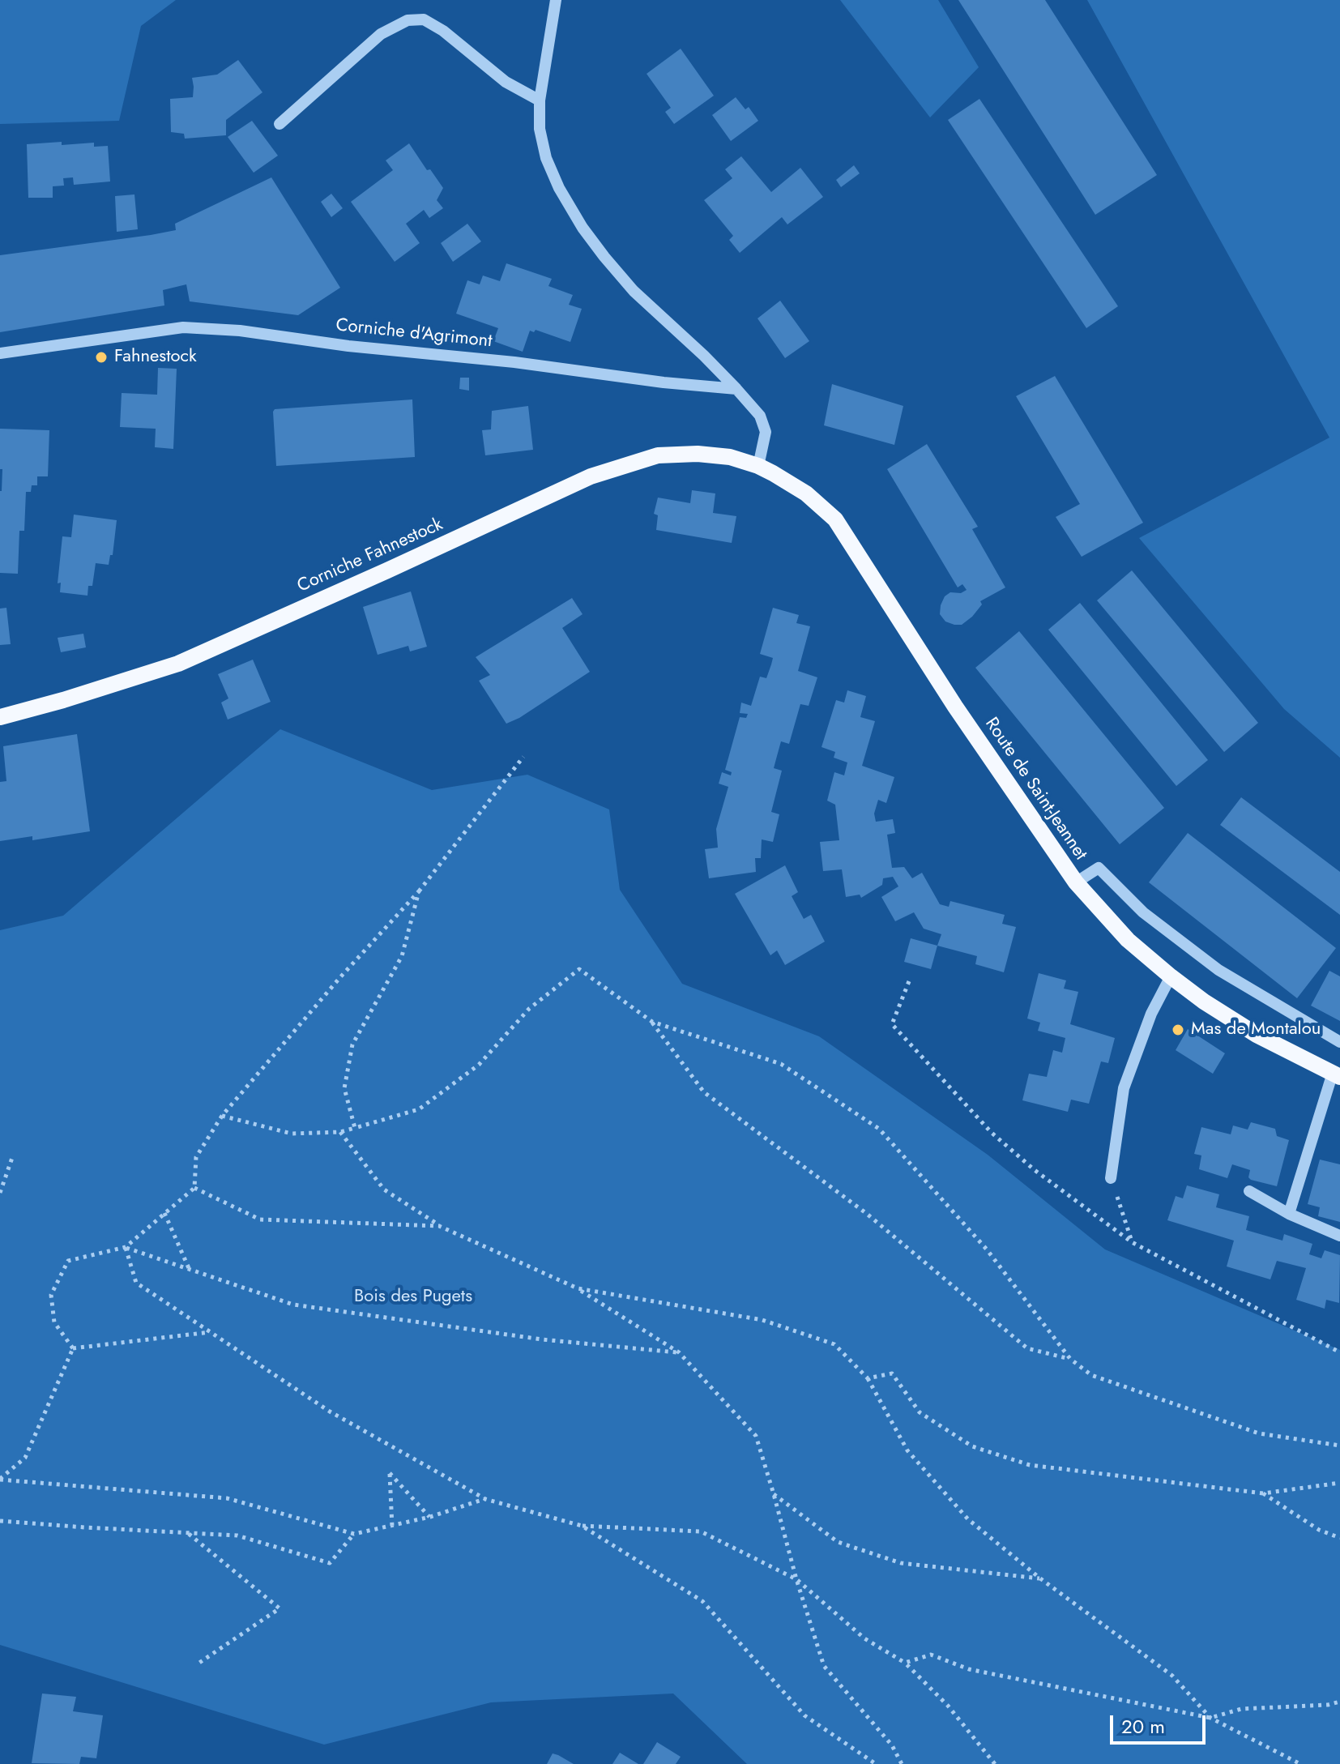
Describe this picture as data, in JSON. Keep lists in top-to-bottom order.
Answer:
{
  "streets": {
    "main road": ["Corniche Fahnestock", "Route de Saint-Jeannet"],
    "street": ["Corniche d'Agrimont"]
  },
  "crossings": [
    ["Corniche Fahnestock", "Route de Saint-Jeannet"]
  ],
  "parks": ["Bois des Pugets"],
  "places": ["Fahnestock", "Mas de Montalou"],
  "scale_bar": "20 m"
}
